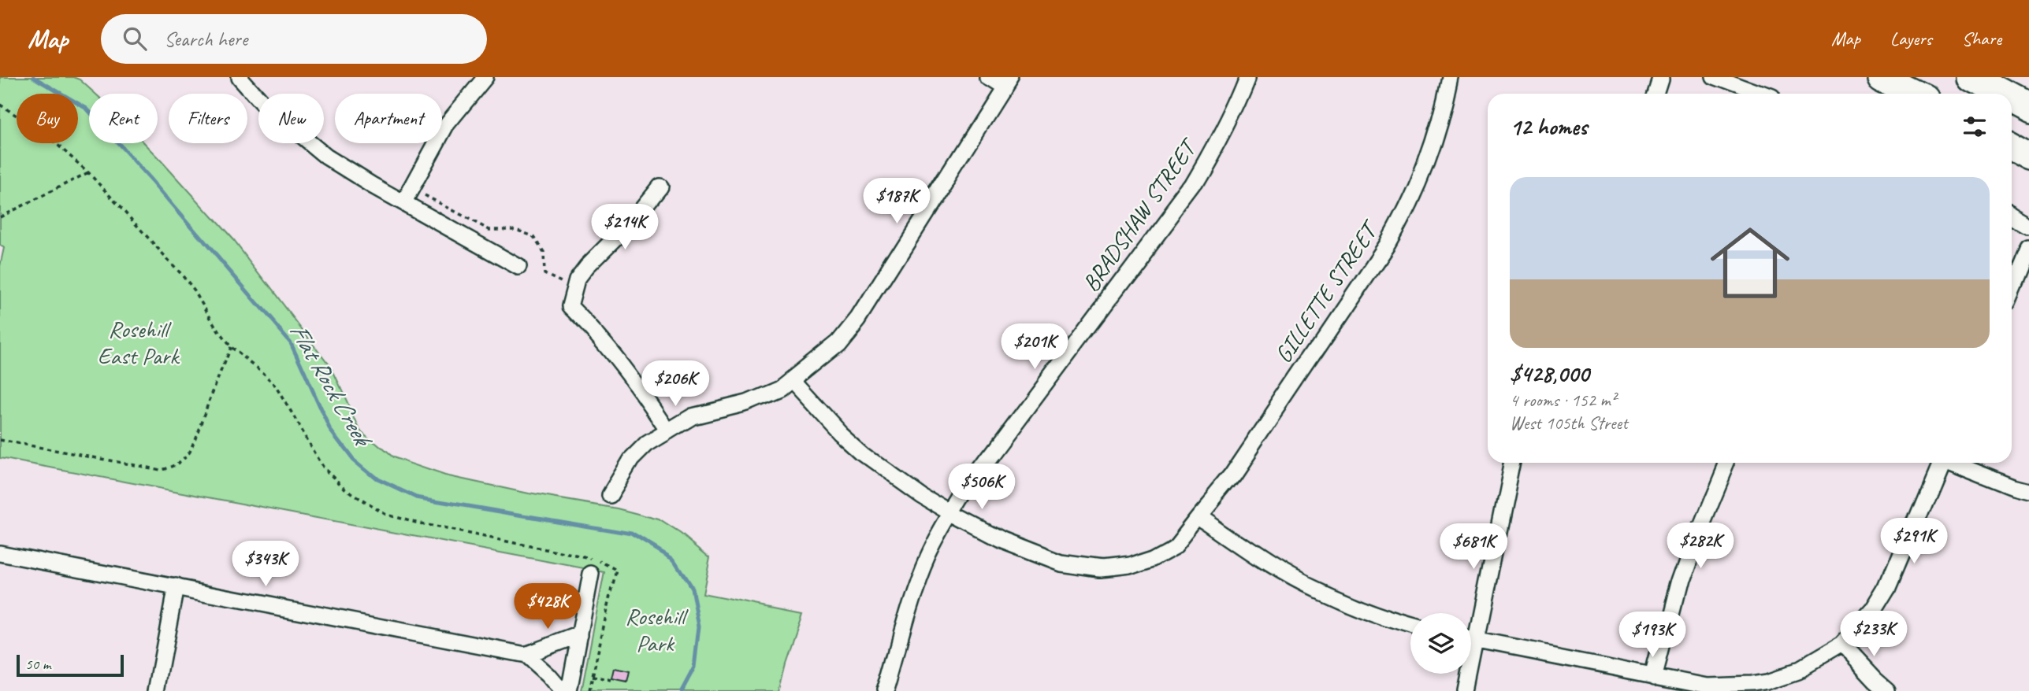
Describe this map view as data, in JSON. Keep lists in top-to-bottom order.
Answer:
{
  "streets": {
    "street": ["BRADSHAW STREET", "GILLETTE STREET"]
  },
  "crossings": [
    ["BRADSHAW STREET", "GILLETTE STREET"]
  ],
  "water": ["Flat Rock Creek"],
  "parks": ["Rosehill East Park", "Rosehill Park"],
  "scale_bar": "50 m",
  "page": {
    "header": "Map",
    "search": "Search here",
    "nav": ["Map", "Layers", "Share"],
    "chip": [
      "Buy",
      "Rent",
      "Filters",
      "New",
      "Apartment"
    ],
    "heading": "12 homes",
    "list": [
      {
        "name": "$428,000",
        "note": "4 rooms · 152 m² · West 105th Street"
      }
    ],
    "price": [
      "$187K",
      "$214K",
      "$201K",
      "$206K",
      "$506K",
      "$291K",
      "$282K",
      "$681K",
      "$343K",
      "$428K",
      "$233K",
      "$193K"
    ],
    "scale": "50 m"
  }
}
